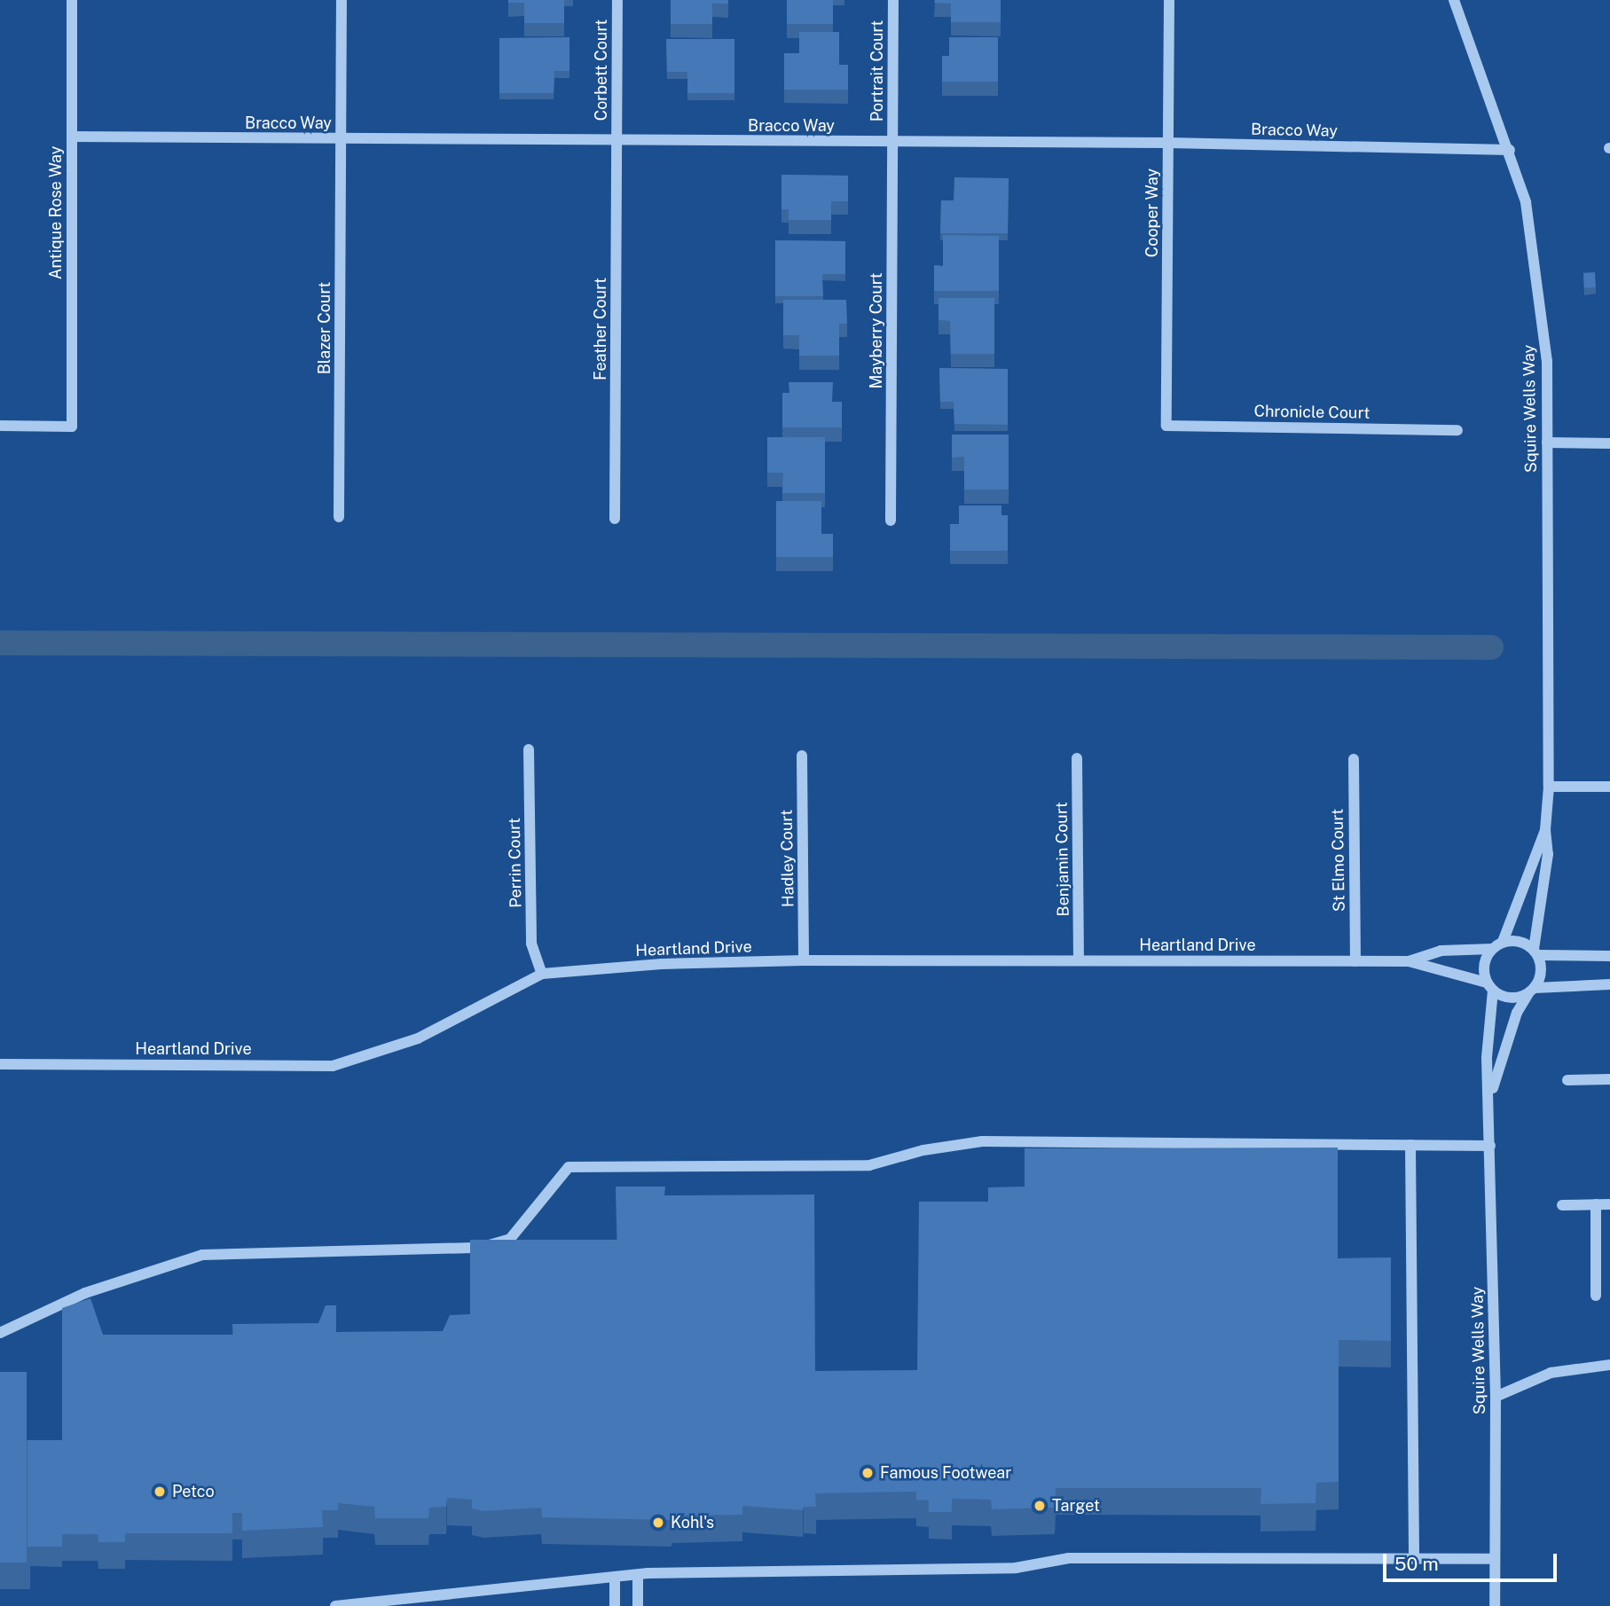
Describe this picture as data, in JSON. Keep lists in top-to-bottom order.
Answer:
{
  "streets": {
    "street": [
      "Corbett Court",
      "Portrait Court",
      "Bracco Way",
      "Antique Rose Way",
      "Cooper Way",
      "Blazer Court",
      "Feather Court",
      "Mayberry Court",
      "Squire Wells Way",
      "Chronicle Court",
      "Hadley Court",
      "Benjamin Court",
      "St Elmo Court",
      "Perrin Court",
      "Heartland Drive"
    ]
  },
  "crossings": [
    ["Corbett Court", "Bracco Way"],
    ["Corbett Court", "Feather Court"],
    ["Portrait Court", "Bracco Way"],
    ["Portrait Court", "Mayberry Court"],
    ["Bracco Way", "Antique Rose Way"],
    ["Bracco Way", "Cooper Way"],
    ["Bracco Way", "Blazer Court"],
    ["Bracco Way", "Feather Court"],
    ["Bracco Way", "Mayberry Court"],
    ["Bracco Way", "Squire Wells Way"],
    ["Cooper Way", "Chronicle Court"],
    ["Squire Wells Way", "Heartland Drive"],
    ["Hadley Court", "Heartland Drive"],
    ["Benjamin Court", "Heartland Drive"],
    ["St Elmo Court", "Heartland Drive"],
    ["Perrin Court", "Heartland Drive"]
  ],
  "places": [
    "Famous Footwear",
    "Petco",
    "Target",
    "Kohl's"
  ],
  "scale_bar": "50 m"
}
